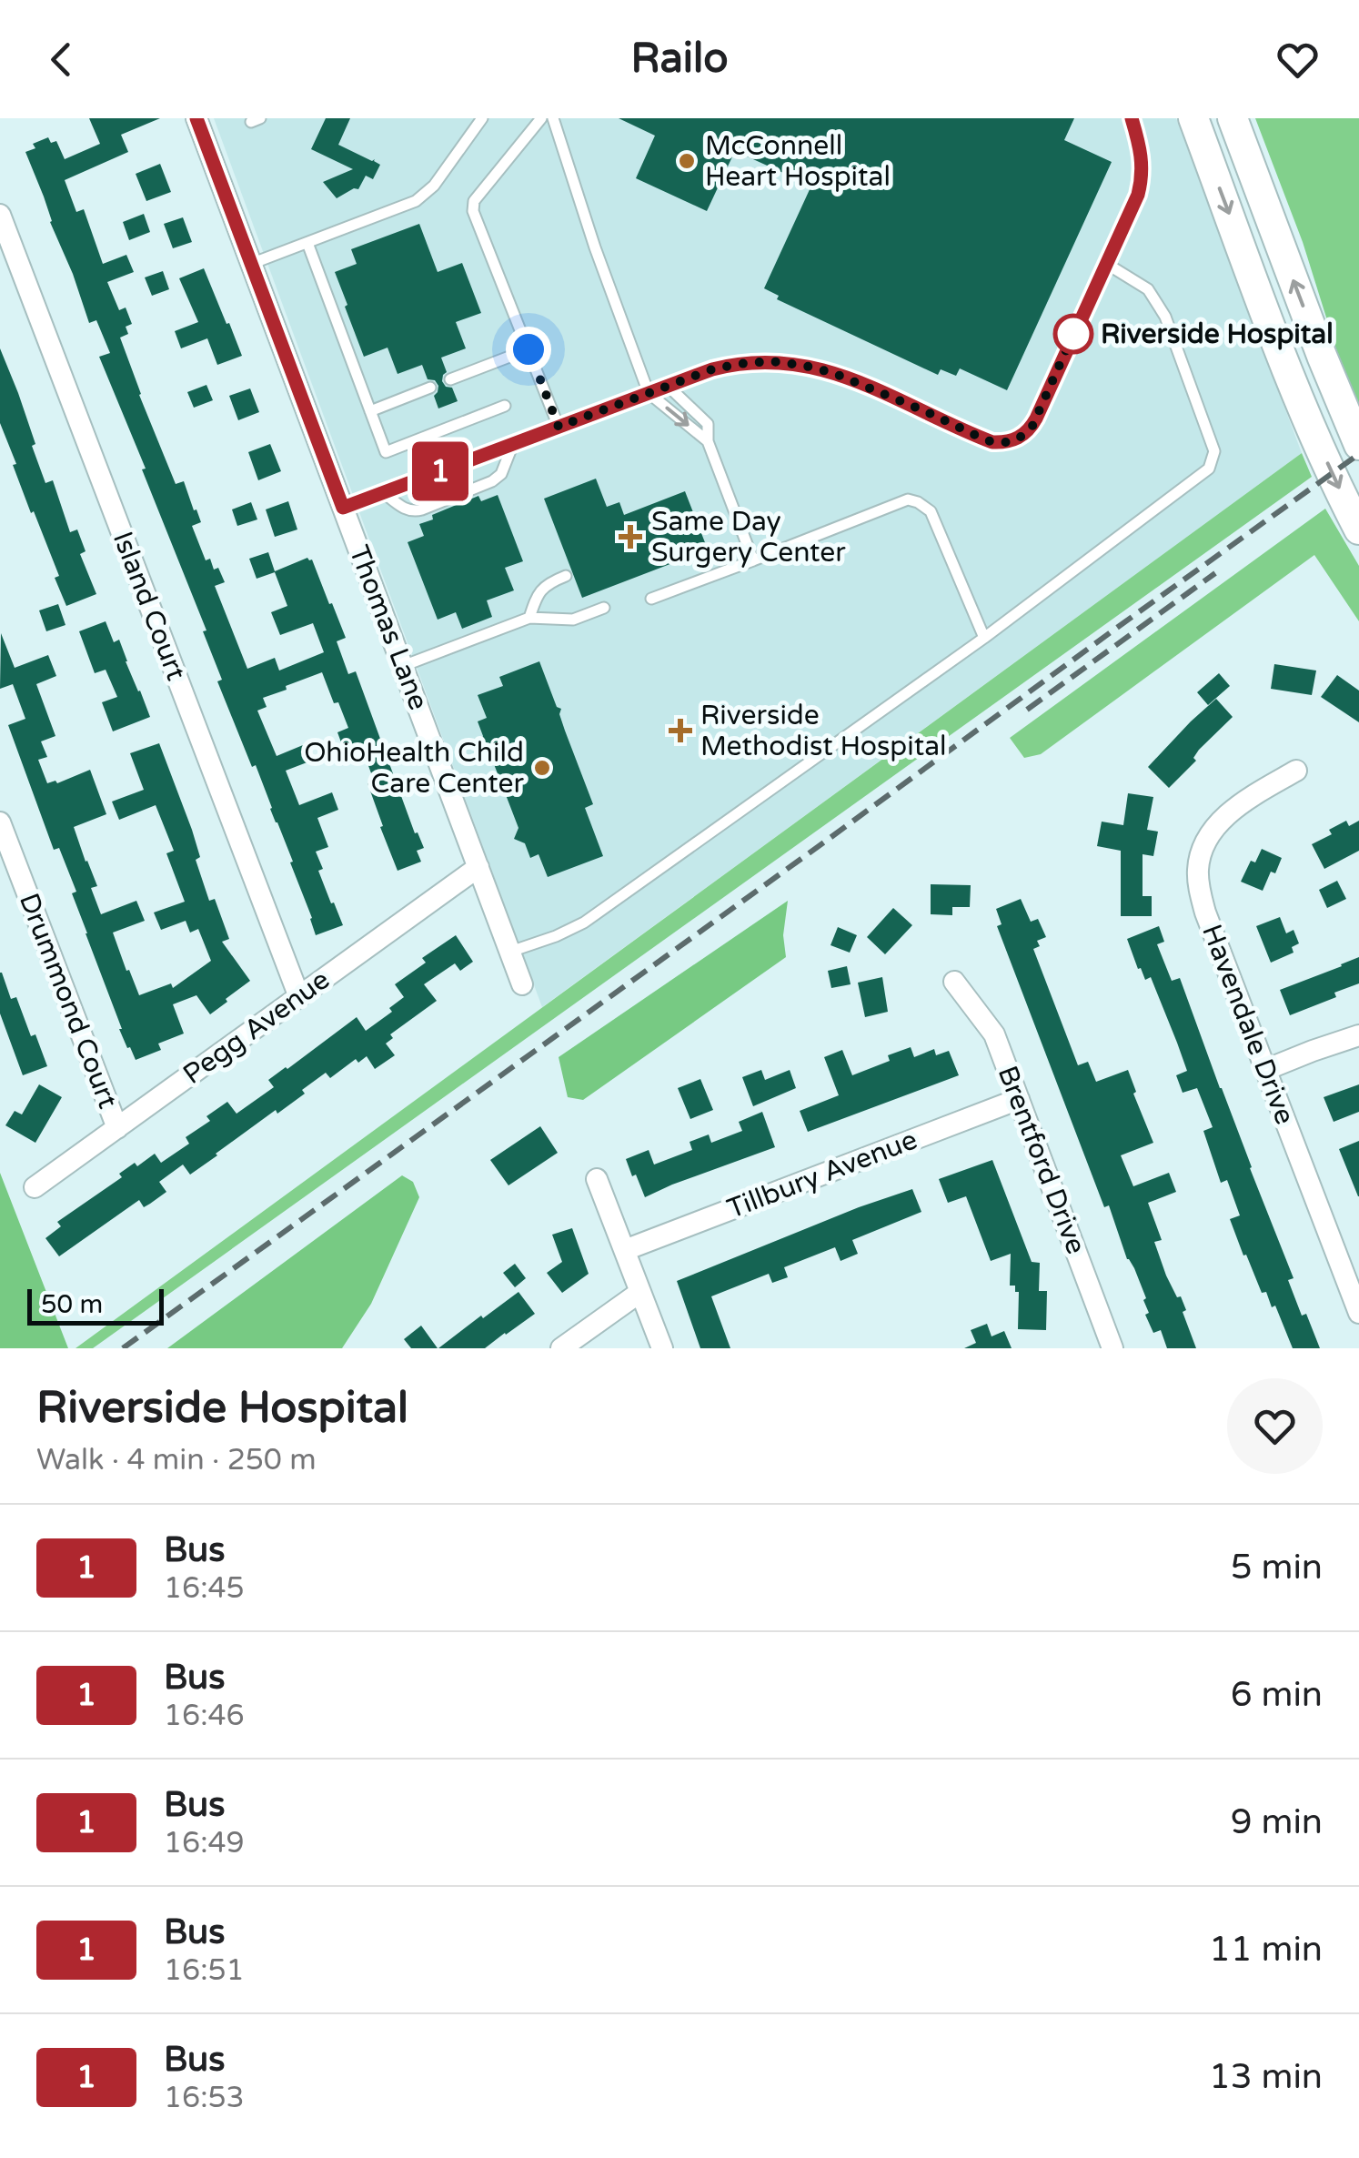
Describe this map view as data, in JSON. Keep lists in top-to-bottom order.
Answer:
{
  "streets": {
    "street": [
      "Island Court",
      "Thomas Lane",
      "Drummond Court",
      "Havendale Drive",
      "Pegg Avenue",
      "Brentford Drive",
      "Tillbury Avenue"
    ]
  },
  "crossings": [
    ["Island Court", "Pegg Avenue"],
    ["Thomas Lane", "Pegg Avenue"],
    ["Drummond Court", "Pegg Avenue"],
    ["Brentford Drive", "Tillbury Avenue"]
  ],
  "places": {
    "other": ["McConnell Heart Hospital", "Riverside Hospital", "OhioHealth Child Care Center"],
    "health": ["Same Day Surgery Center", "Riverside Methodist Hospital"]
  },
  "lines": ["bus line 1"],
  "scale_bar": "50 m",
  "page": {
    "header": "Railo",
    "on_map": "1",
    "scale": "50 m",
    "heading": ["Riverside Hospital", "Walk · 4 min · 250 m"],
    "list": [
      {
        "mark": "1",
        "name": "Bus",
        "note": "16:45",
        "value": "5 min"
      },
      {
        "mark": "1",
        "name": "Bus",
        "note": "16:46",
        "value": "6 min"
      },
      {
        "mark": "1",
        "name": "Bus",
        "note": "16:49",
        "value": "9 min"
      },
      {
        "mark": "1",
        "name": "Bus",
        "note": "16:51",
        "value": "11 min"
      },
      {
        "mark": "1",
        "name": "Bus",
        "note": "16:53",
        "value": "13 min"
      }
    ]
  }
}
